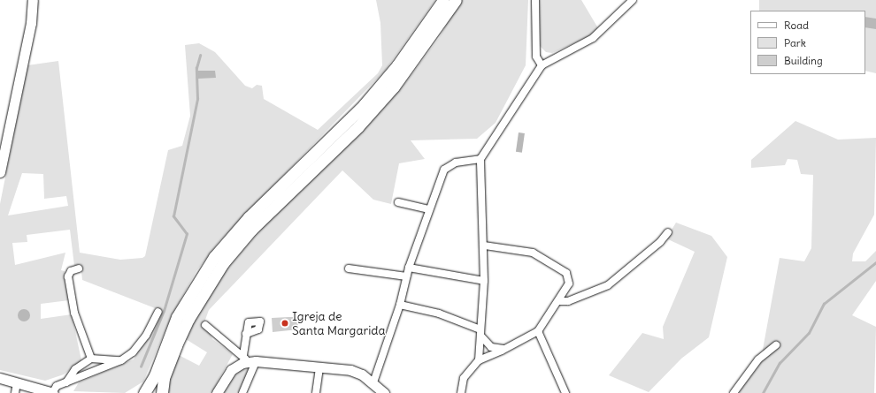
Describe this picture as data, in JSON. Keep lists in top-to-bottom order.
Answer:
{
  "places": ["Igreja de Santa Margarida"],
  "legend": ["Road", "Park", "Building"]
}
